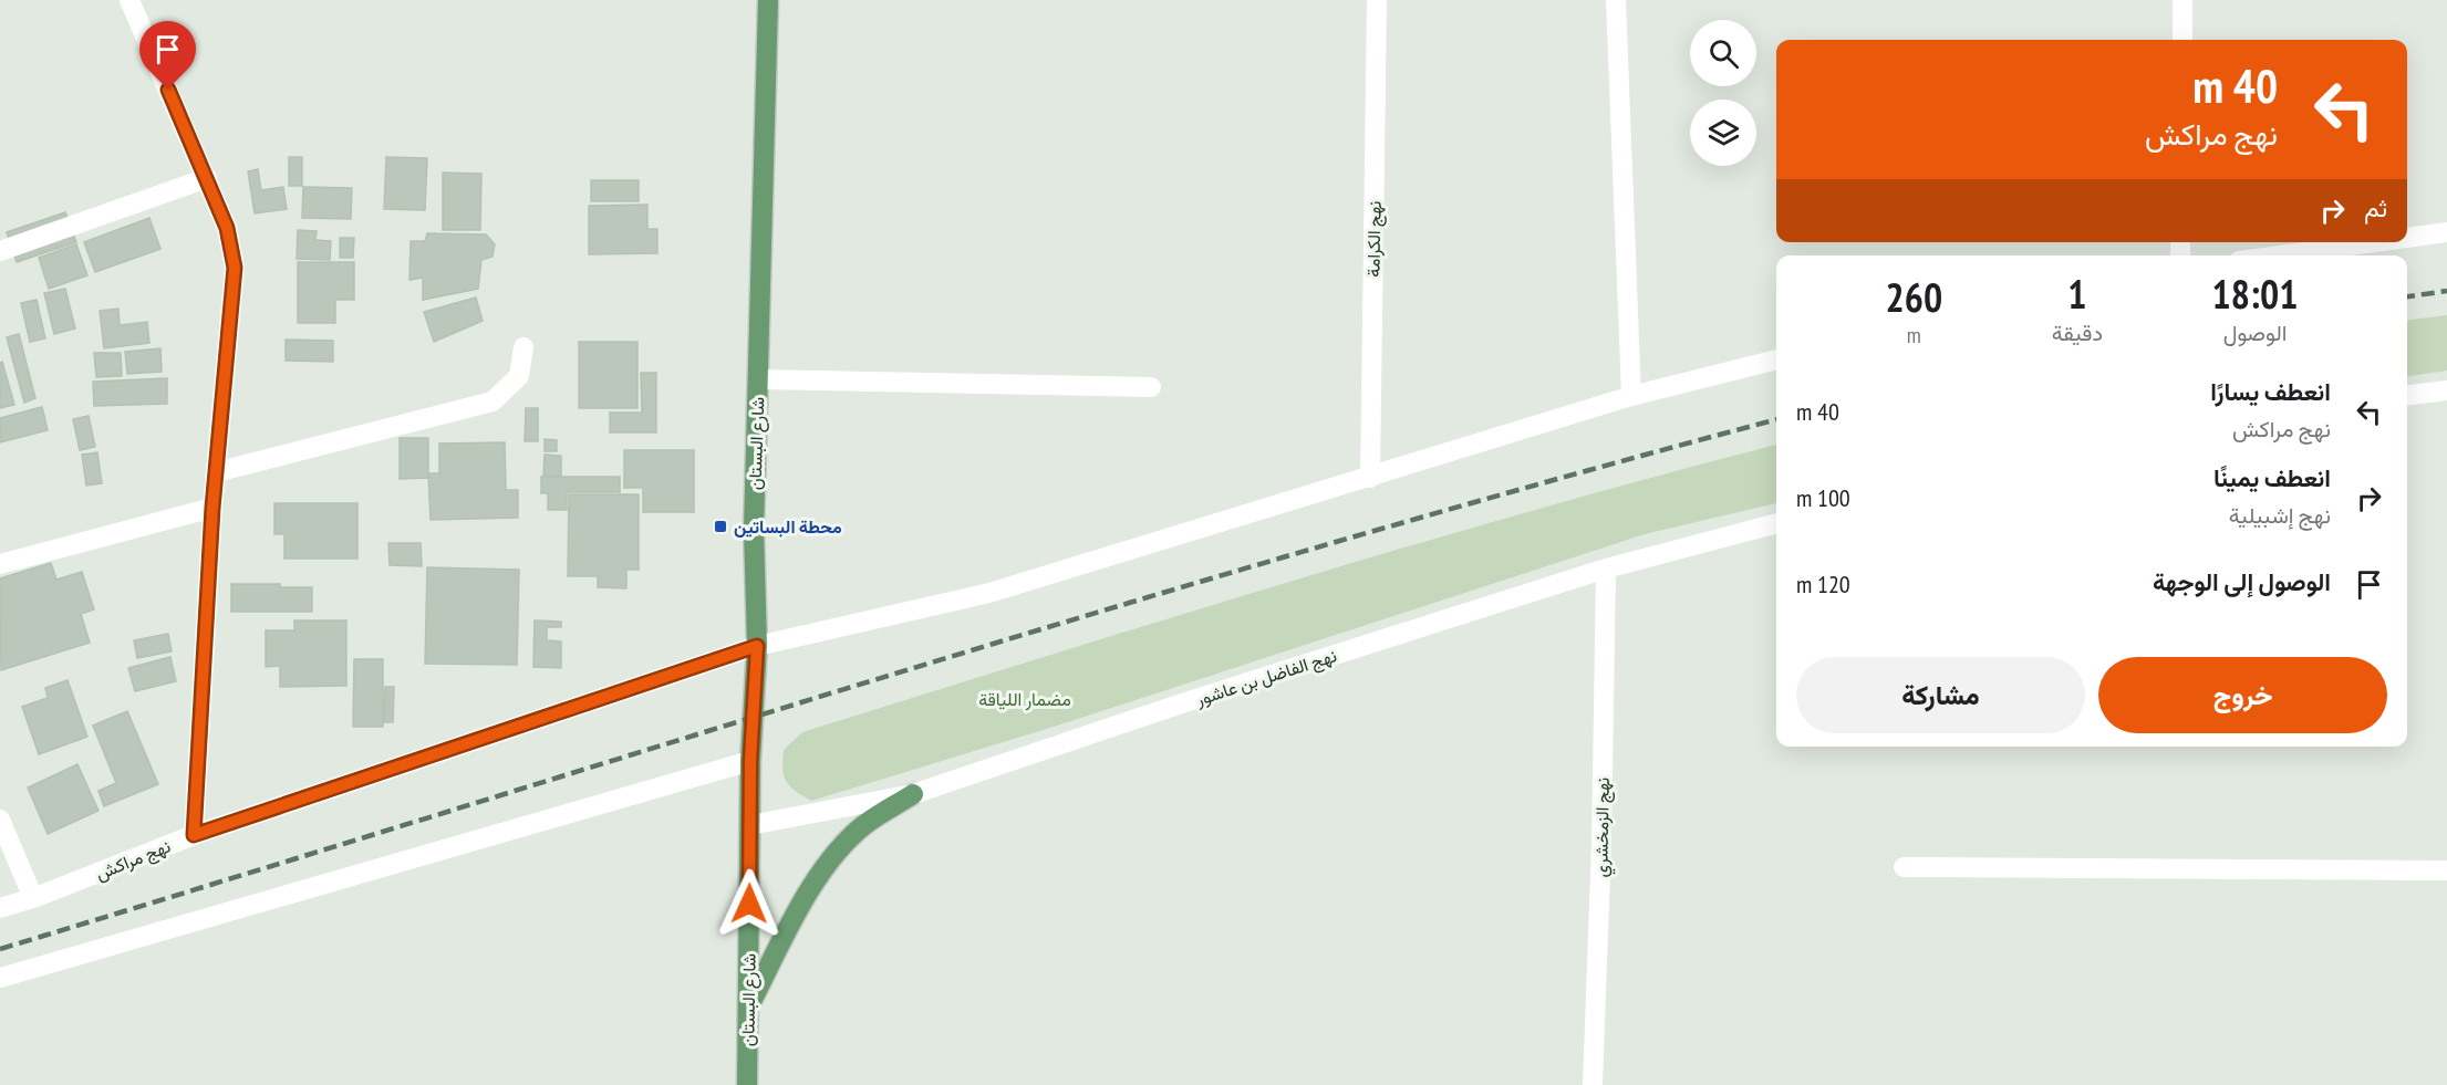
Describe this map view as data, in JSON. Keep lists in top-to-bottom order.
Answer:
{
  "streets": {
    "main road": ["شارع البستان"],
    "street": [
      "نهج الكرامة",
      "نهج الفاضل بن عاشور",
      "نهج الزمخشري",
      "نهج مراكش"
    ]
  },
  "crossings": [
    ["نهج الكرامة", "نهج مراكش"],
    ["شارع البستان", "نهج الفاضل بن عاشور"],
    ["شارع البستان", "نهج مراكش"],
    ["نهج الفاضل بن عاشور", "نهج الزمخشري"]
  ],
  "parks": ["مضمار اللياقة"],
  "places": {
    "transit": ["محطة البساتين"]
  },
  "page": {
    "turn": ["40 m", "نهج مراكش"],
    "then": "ثم",
    "eta": [
      "18:01",
      "الوصول",
      "1",
      "دقيقة",
      "260",
      "m"
    ],
    "list": [
      {
        "name": "انعطف يسارًا",
        "note": "نهج مراكش",
        "value": "40 m"
      },
      {
        "name": "انعطف يمينًا",
        "note": "نهج إشبيلية",
        "value": "100 m"
      },
      {
        "name": "الوصول إلى الوجهة",
        "value": "120 m"
      }
    ],
    "buttons": ["خروج", "مشاركة"]
  }
}
